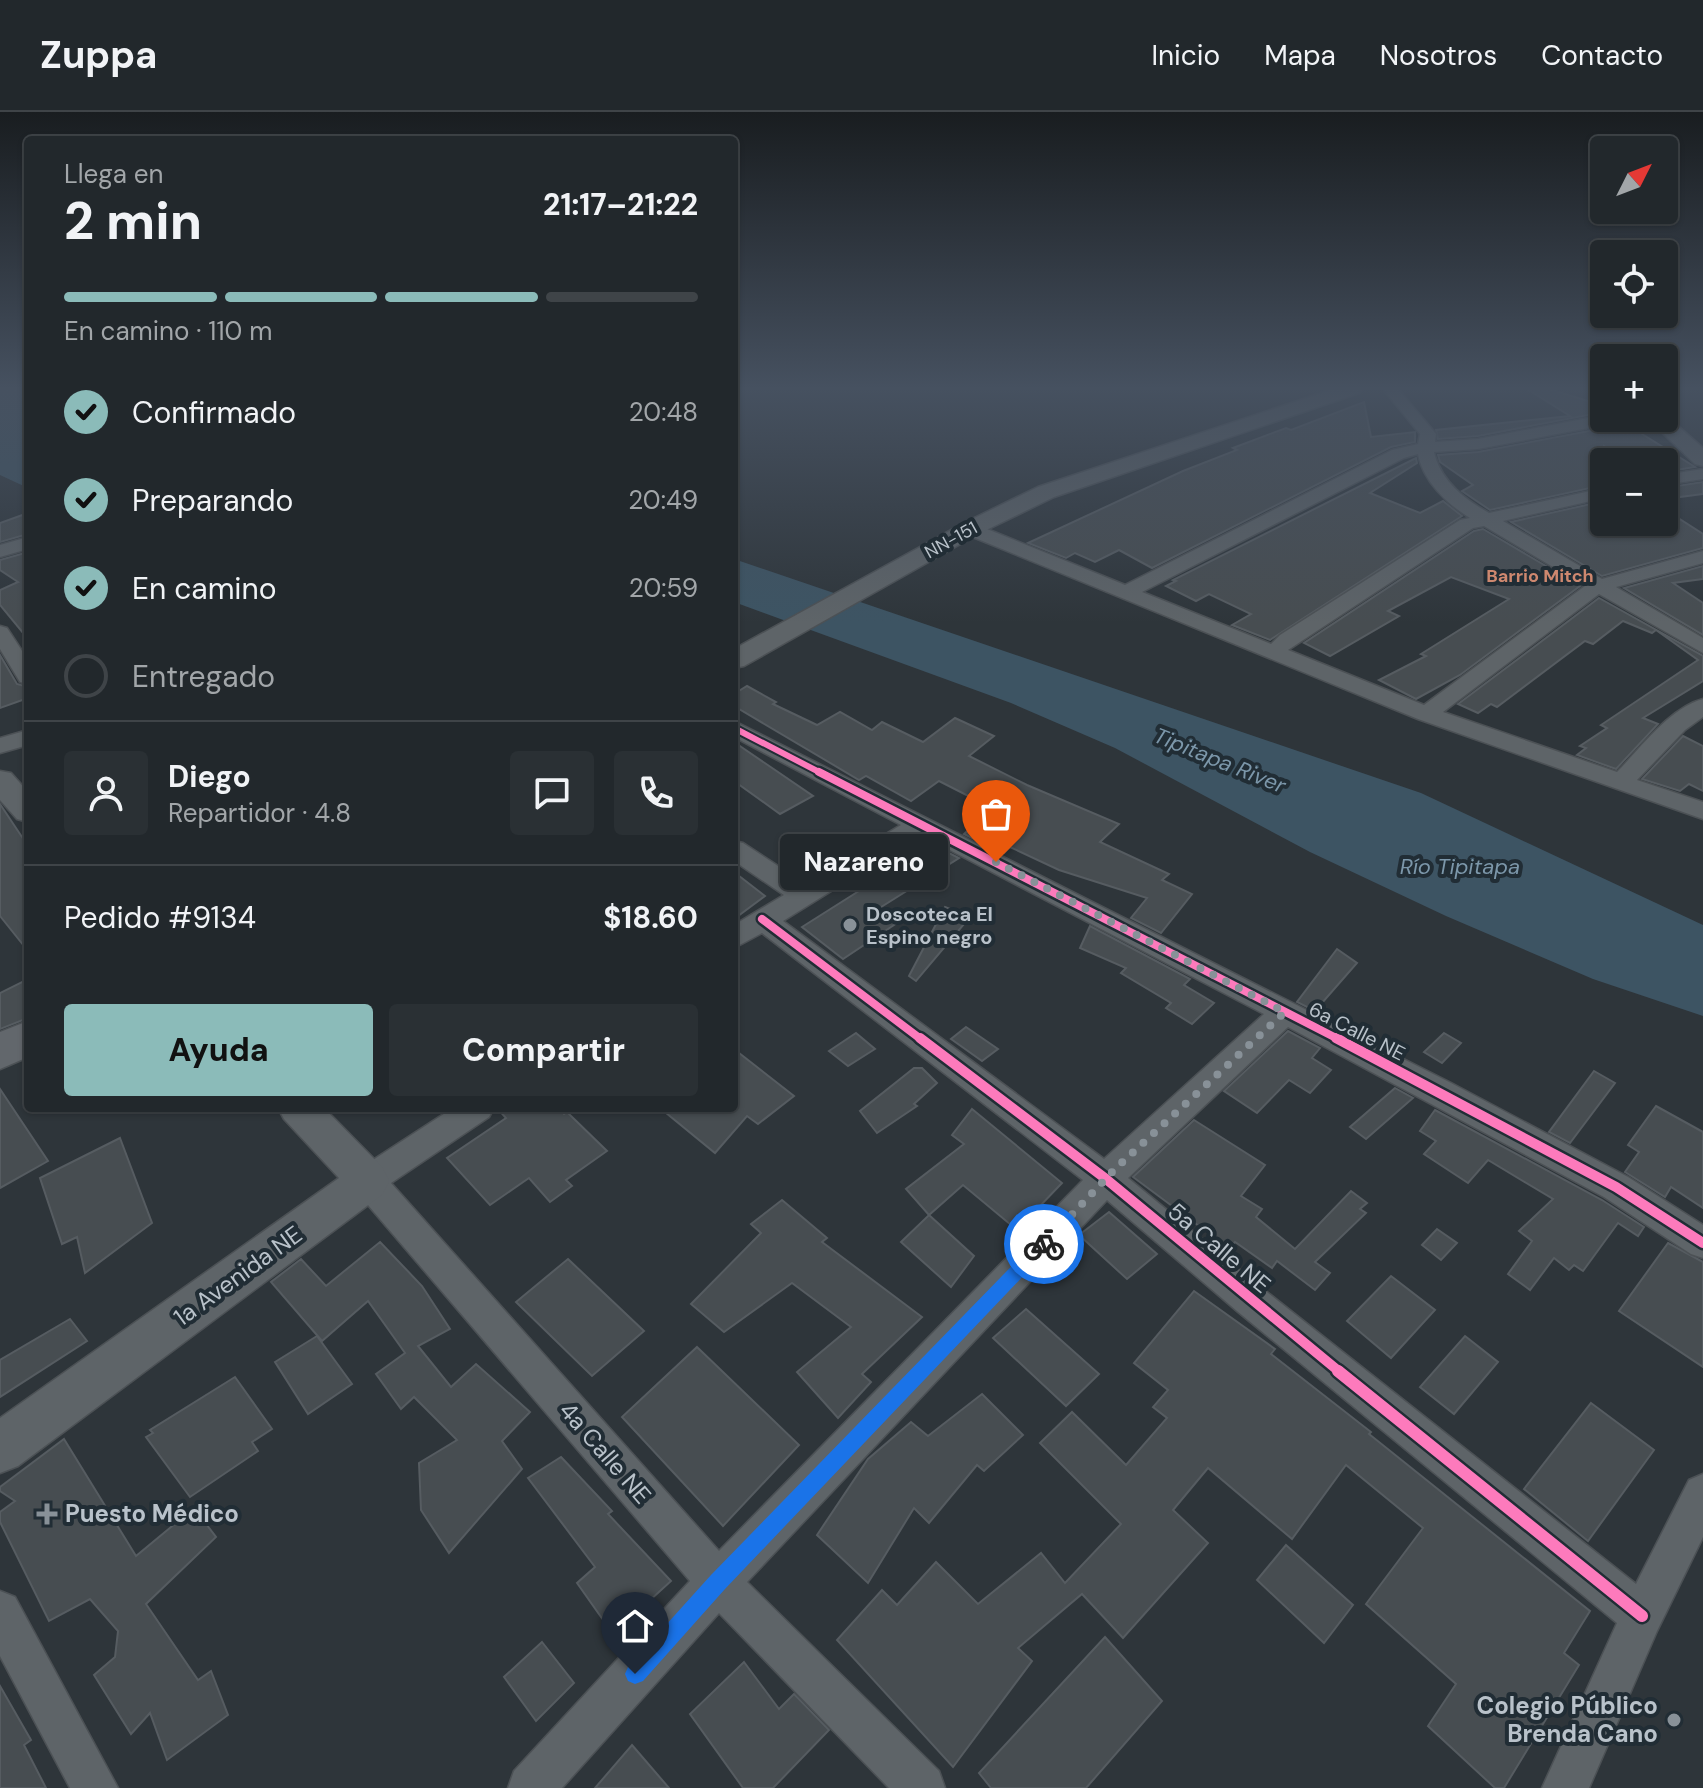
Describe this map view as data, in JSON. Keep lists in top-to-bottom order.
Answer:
{
  "streets": {
    "street": [
      "NN-151",
      "6a Calle NE",
      "5a Calle NE",
      "1a Avenida NE",
      "4a Calle NE"
    ]
  },
  "crossings": [
    ["1a Avenida NE", "4a Calle NE"]
  ],
  "districts": ["Barrio Mitch"],
  "water": ["Tipitapa River", "Río Tipitapa"],
  "places": {
    "other": ["Nazareno", "Doscoteca El Espino negro", "Colegio Público Brenda Cano"],
    "health": ["Puesto Médico"]
  },
  "north": "top right",
  "page": {
    "header": "Zuppa",
    "nav": [
      "Inicio",
      "Mapa",
      "Nosotros",
      "Contacto"
    ],
    "map_buttons": ["+", "−"],
    "heading": ["2 min", "Llega en", "21:17–21:22"],
    "panel": [
      "Diego",
      "Repartidor · 4.8",
      "Pedido #9134",
      "$18.60"
    ],
    "bar": "En camino · 110 m",
    "list": [
      ["Confirmado", "20:48"],
      ["Preparando", "20:49"],
      ["En camino", "20:59"],
      "Entregado"
    ],
    "bubble": "Nazareno",
    "buttons": ["Ayuda", "Compartir"]
  }
}
